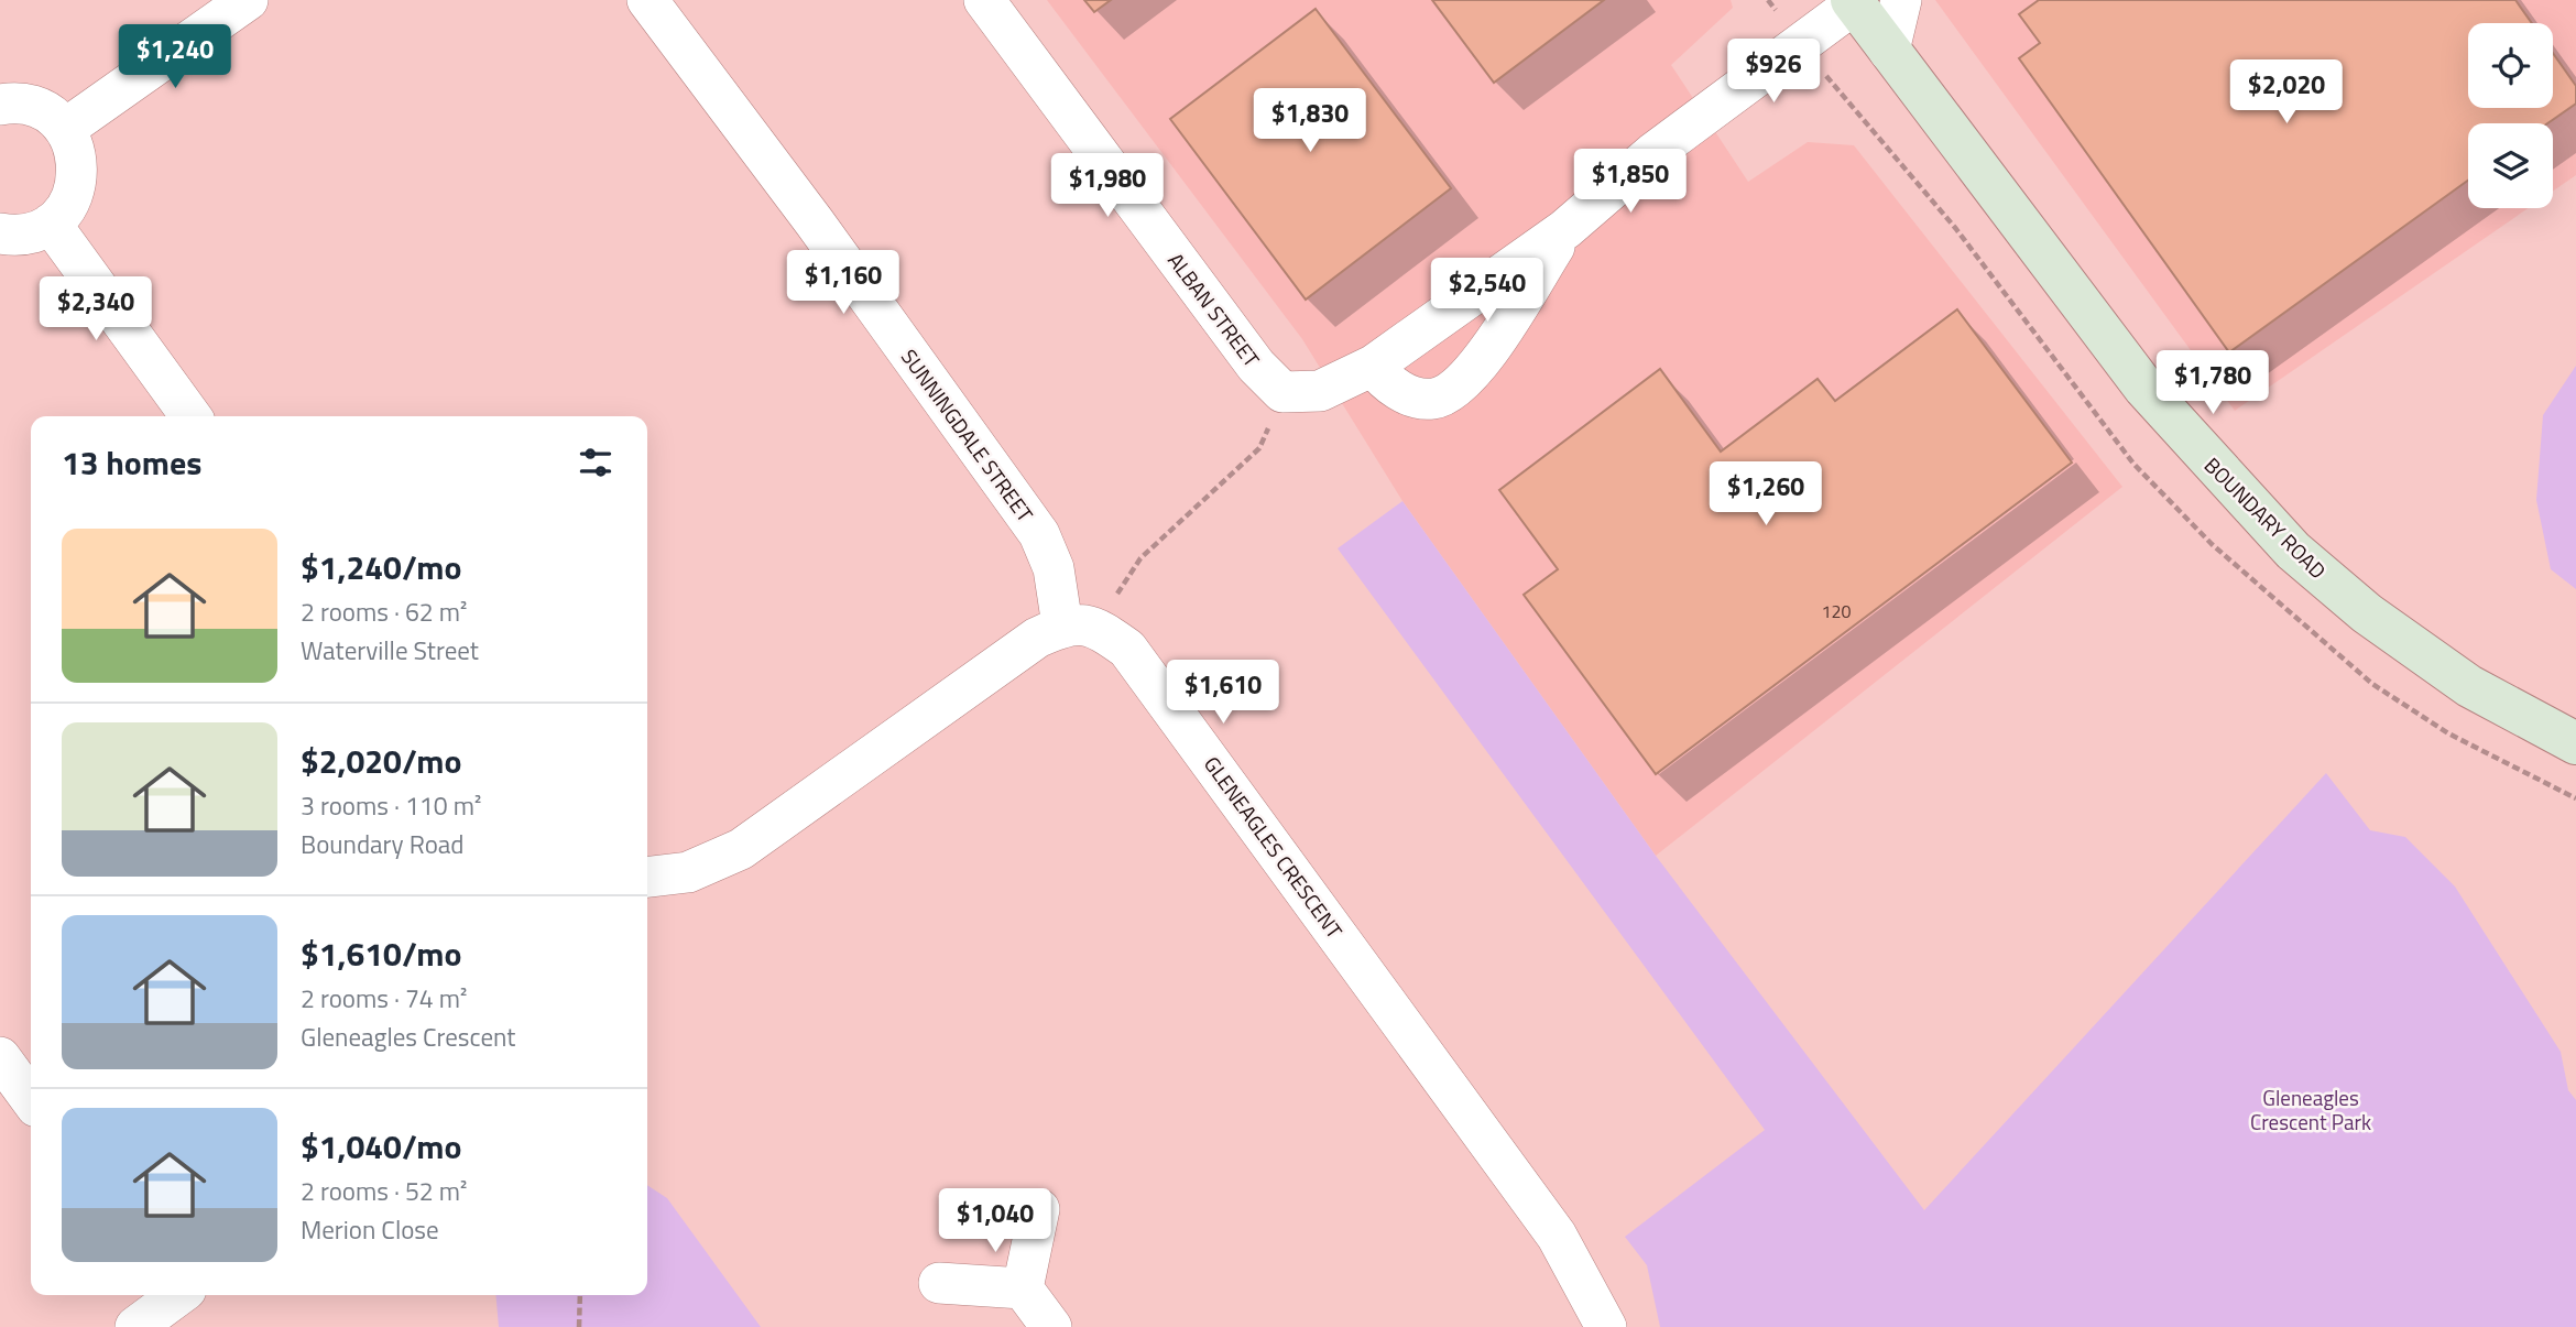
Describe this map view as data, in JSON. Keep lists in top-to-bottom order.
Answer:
{
  "streets": {
    "main road": ["BOUNDARY ROAD"],
    "street": ["ALBAN STREET", "SUNNINGDALE STREET", "GLENEAGLES CRESCENT"]
  },
  "crossings": [
    ["SUNNINGDALE STREET", "GLENEAGLES CRESCENT"]
  ],
  "parks": ["Gleneagles Crescent Park"],
  "house_numbers": ["120"],
  "page": {
    "price": [
      "$1,240",
      "$926",
      "$2,020",
      "$1,830",
      "$1,850",
      "$1,980",
      "$1,160",
      "$2,540",
      "$2,340",
      "$1,780",
      "$1,260",
      "$1,610",
      "$1,040"
    ],
    "heading": "13 homes",
    "list": [
      {
        "name": "$1,240/mo",
        "note": "2 rooms · 62 m² · Waterville Street"
      },
      {
        "name": "$2,020/mo",
        "note": "3 rooms · 110 m² · Boundary Road"
      },
      {
        "name": "$1,610/mo",
        "note": "2 rooms · 74 m² · Gleneagles Crescent"
      },
      {
        "name": "$1,040/mo",
        "note": "2 rooms · 52 m² · Merion Close"
      }
    ]
  }
}
